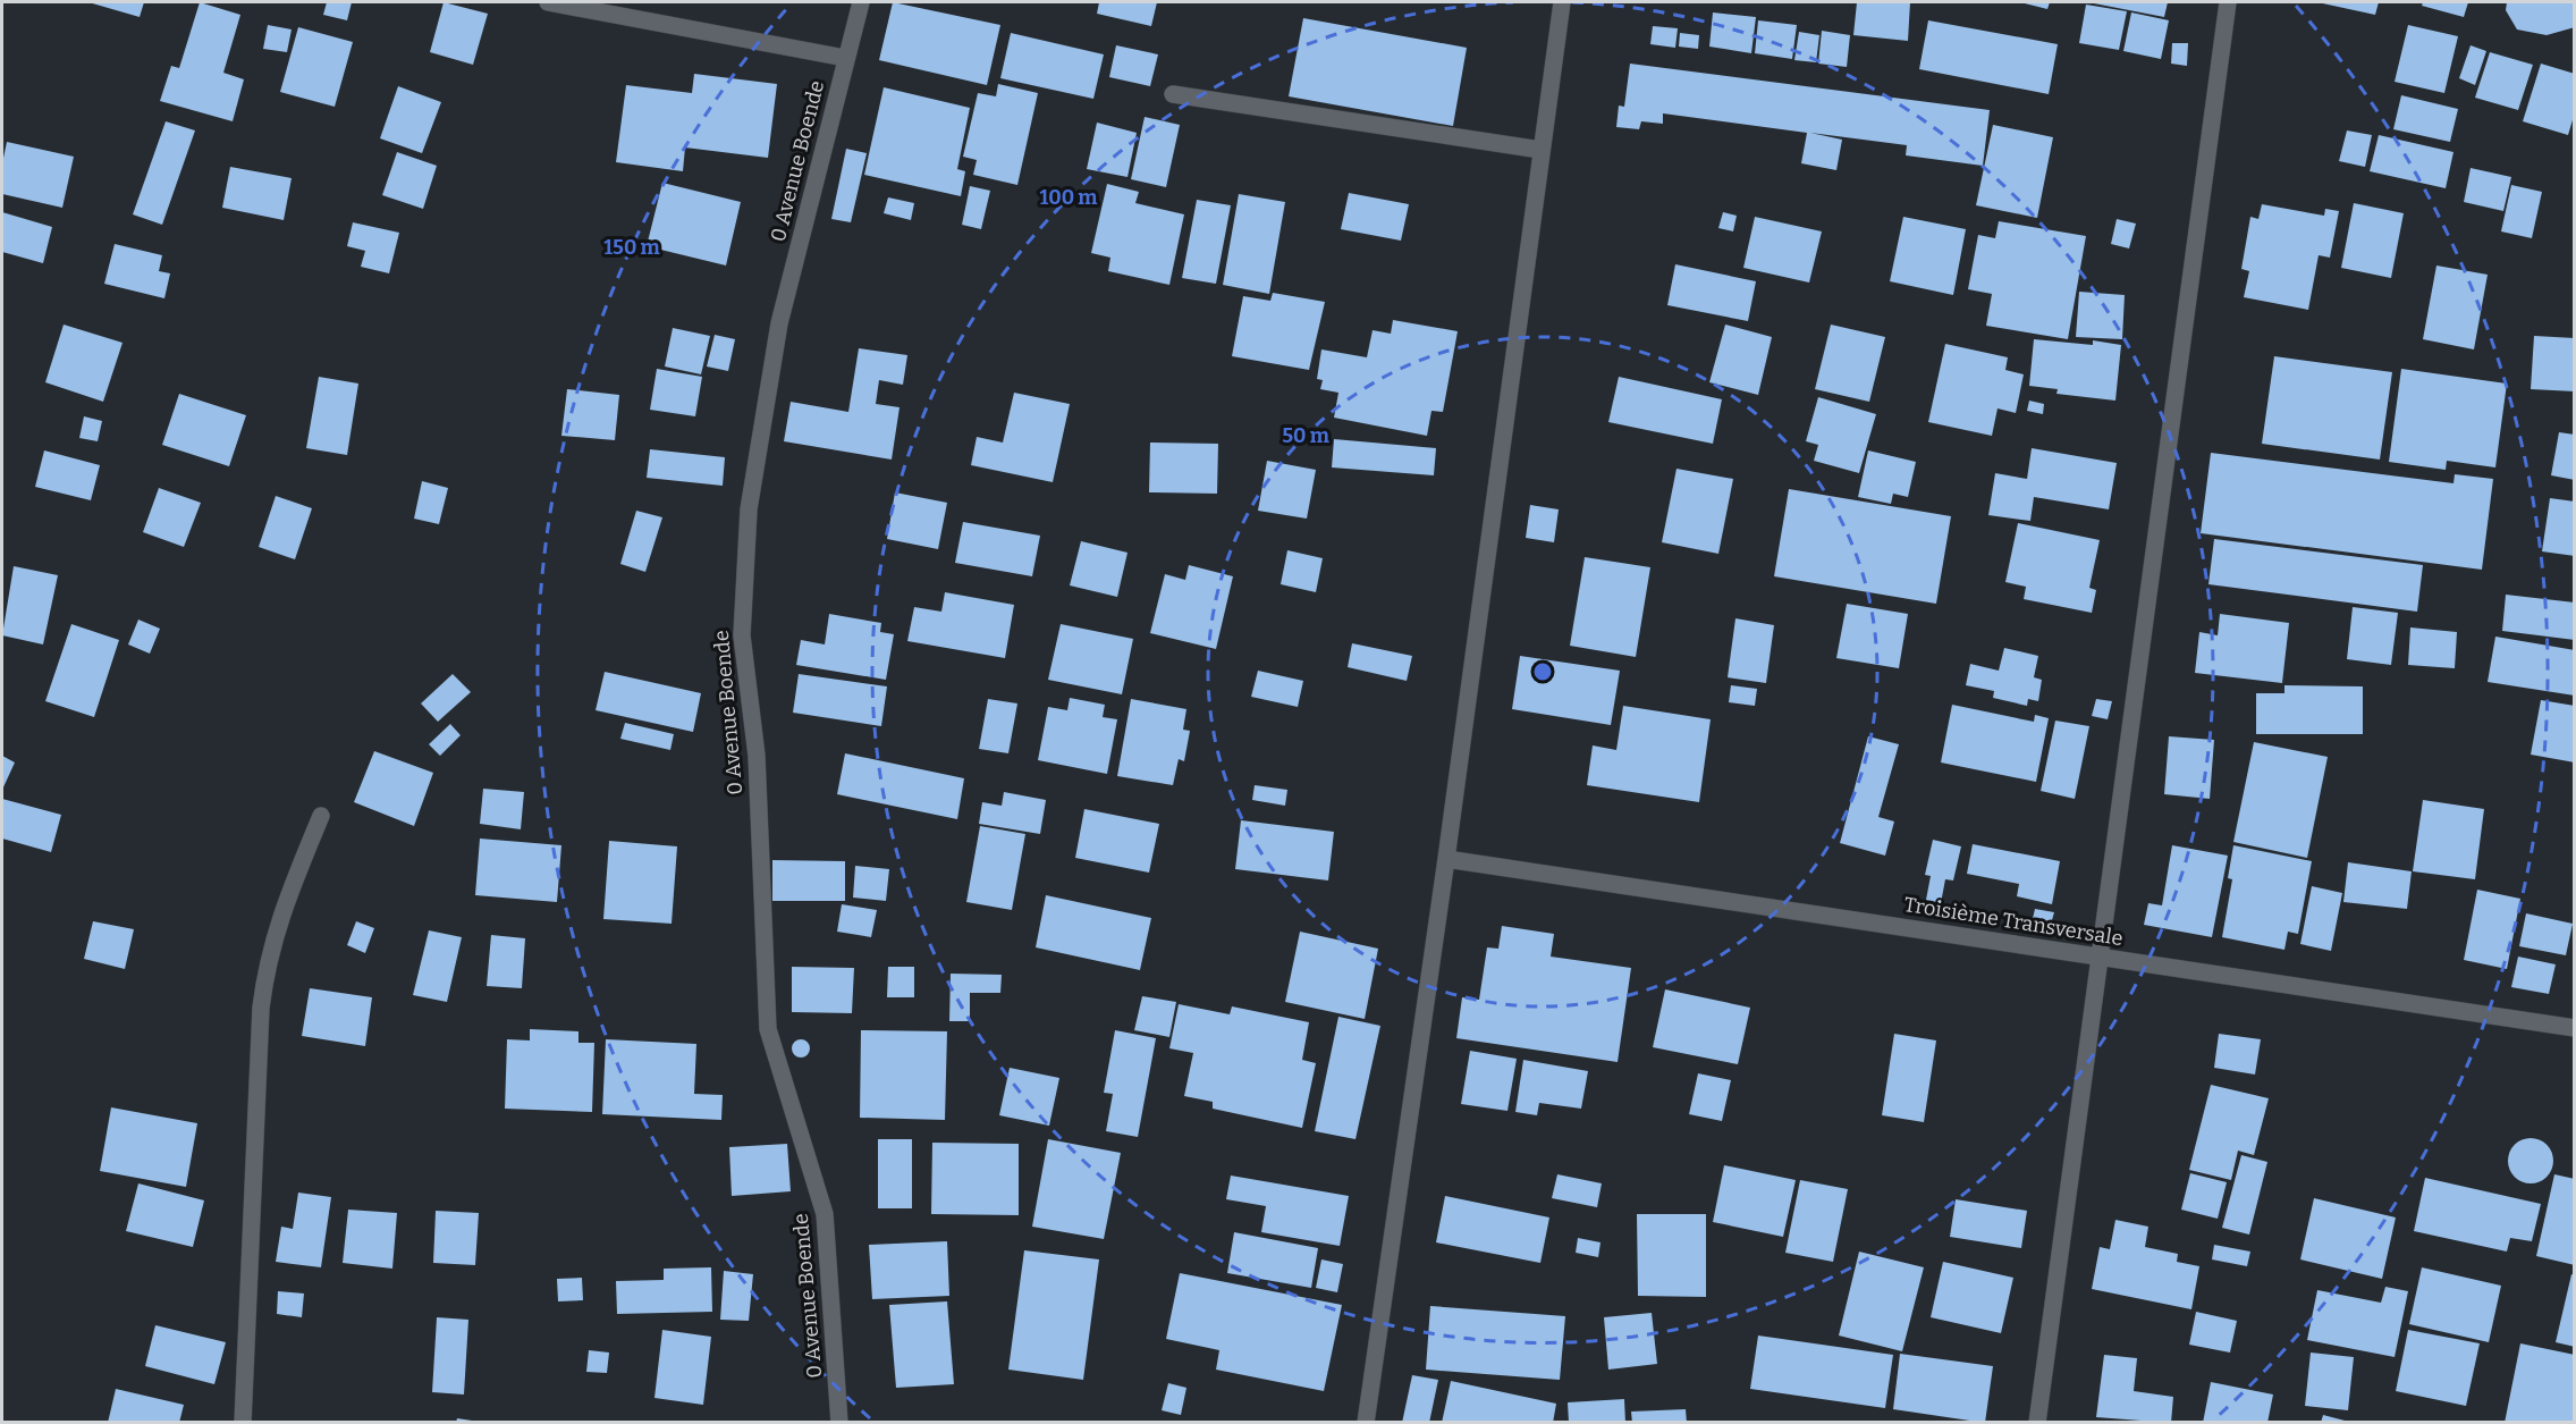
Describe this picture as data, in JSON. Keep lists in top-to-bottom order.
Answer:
{
  "streets": {
    "street": ["0 Avenue Boende", "Troisième Transversale"]
  },
  "rings": ["100 m", "150 m", "50 m"]
}
